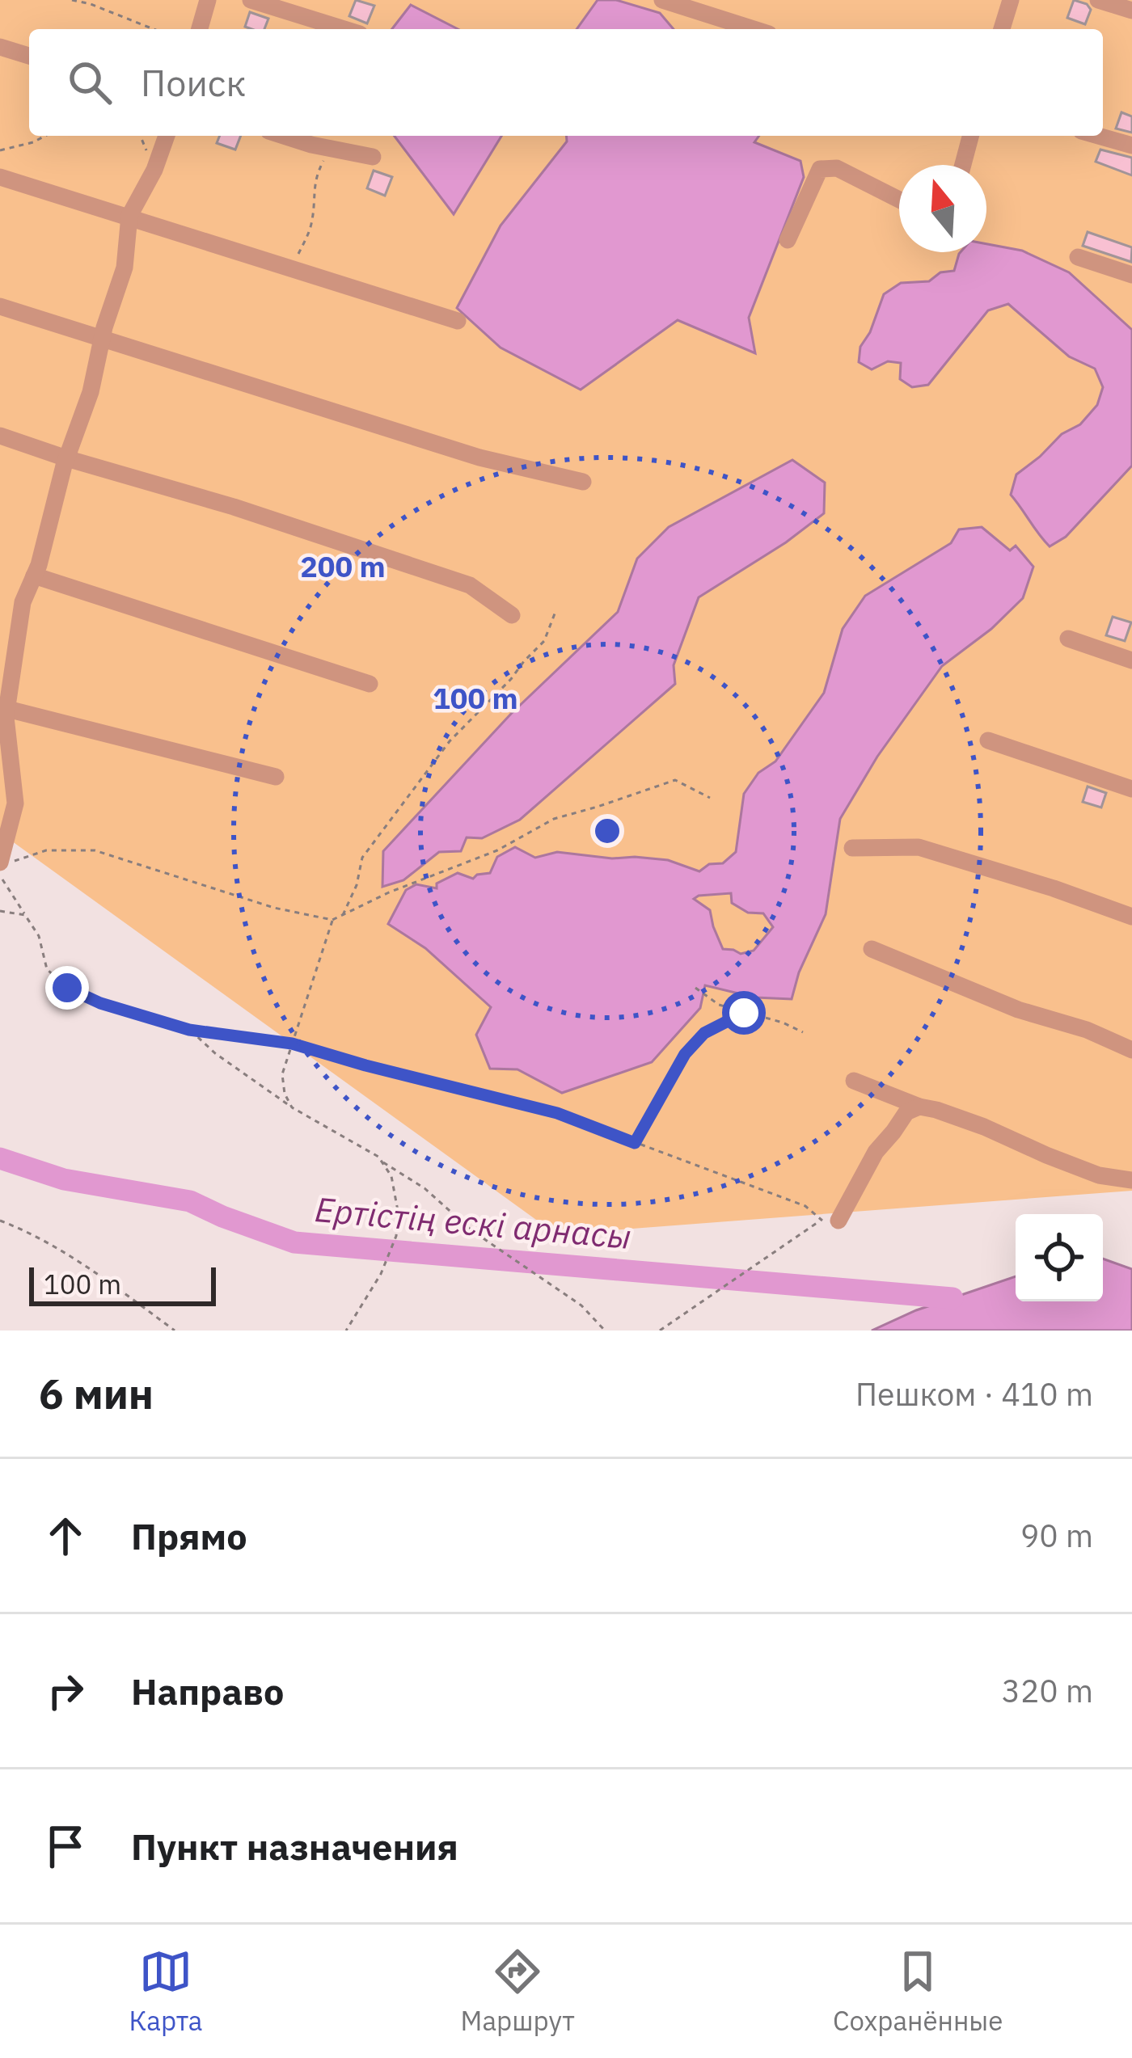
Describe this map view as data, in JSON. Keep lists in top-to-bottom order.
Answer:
{
  "water": ["Ертістің ескі арнасы"],
  "scale_bar": "100 m",
  "north": "top",
  "page": {
    "search": "Поиск",
    "scale": "100 m",
    "heading": ["6 мин", "Пешком · 410 m"],
    "list": [
      ["Прямо", "90 m"],
      ["Направо", "320 m"],
      "Пункт назначения"
    ],
    "nav": ["Карта", "Маршрут", "Сохранённые"]
  },
  "rings": ["200 m", "100 m"]
}
